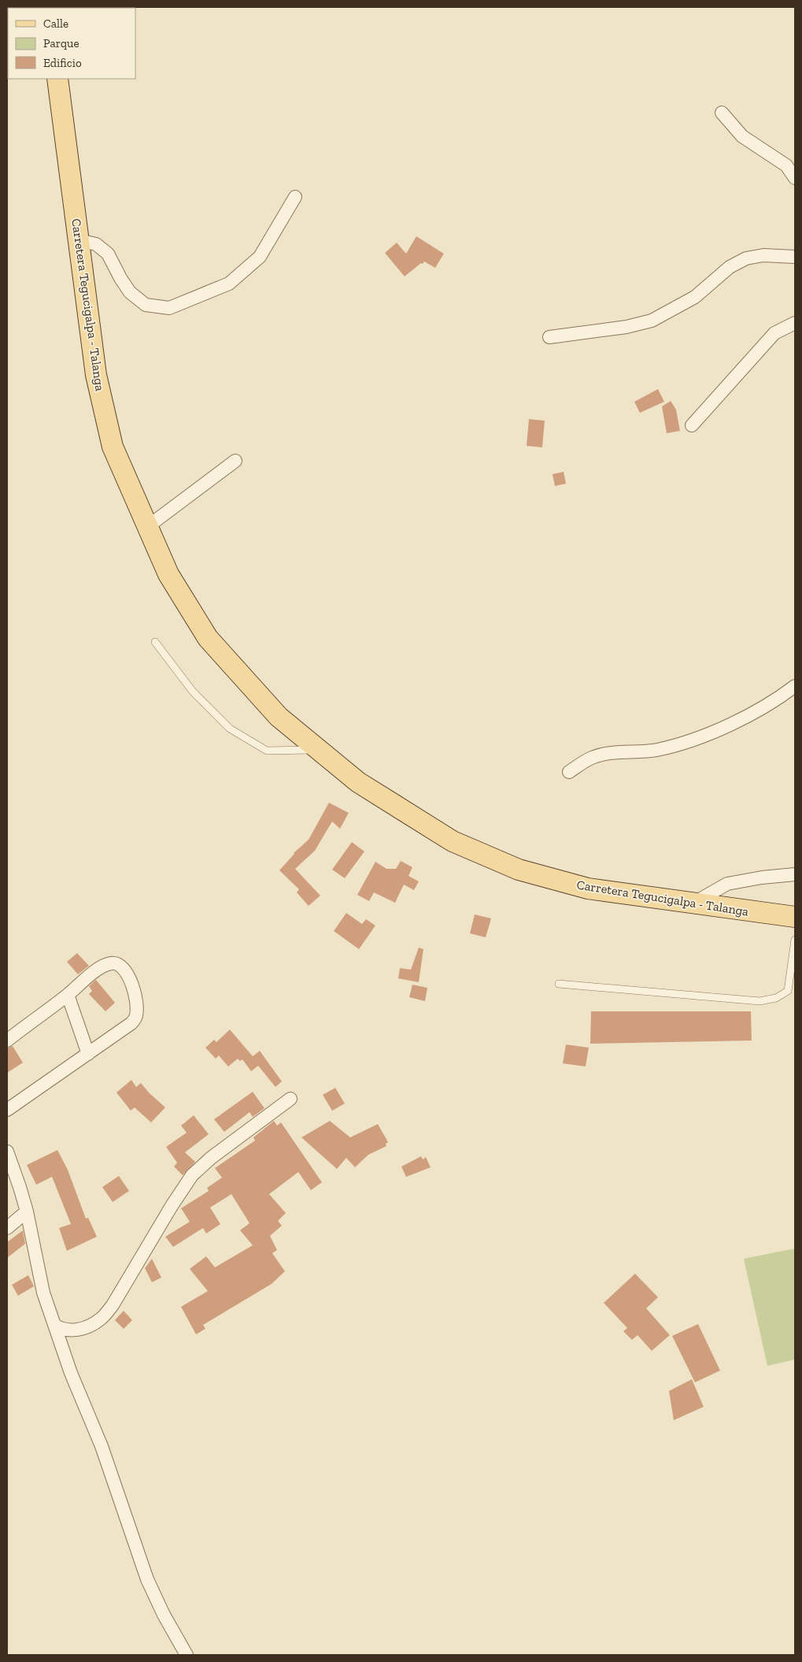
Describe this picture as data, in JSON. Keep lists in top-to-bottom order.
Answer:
{
  "streets": {
    "main road": ["Carretera Tegucigalpa - Talanga"]
  },
  "legend": ["Calle", "Parque", "Edificio"]
}
